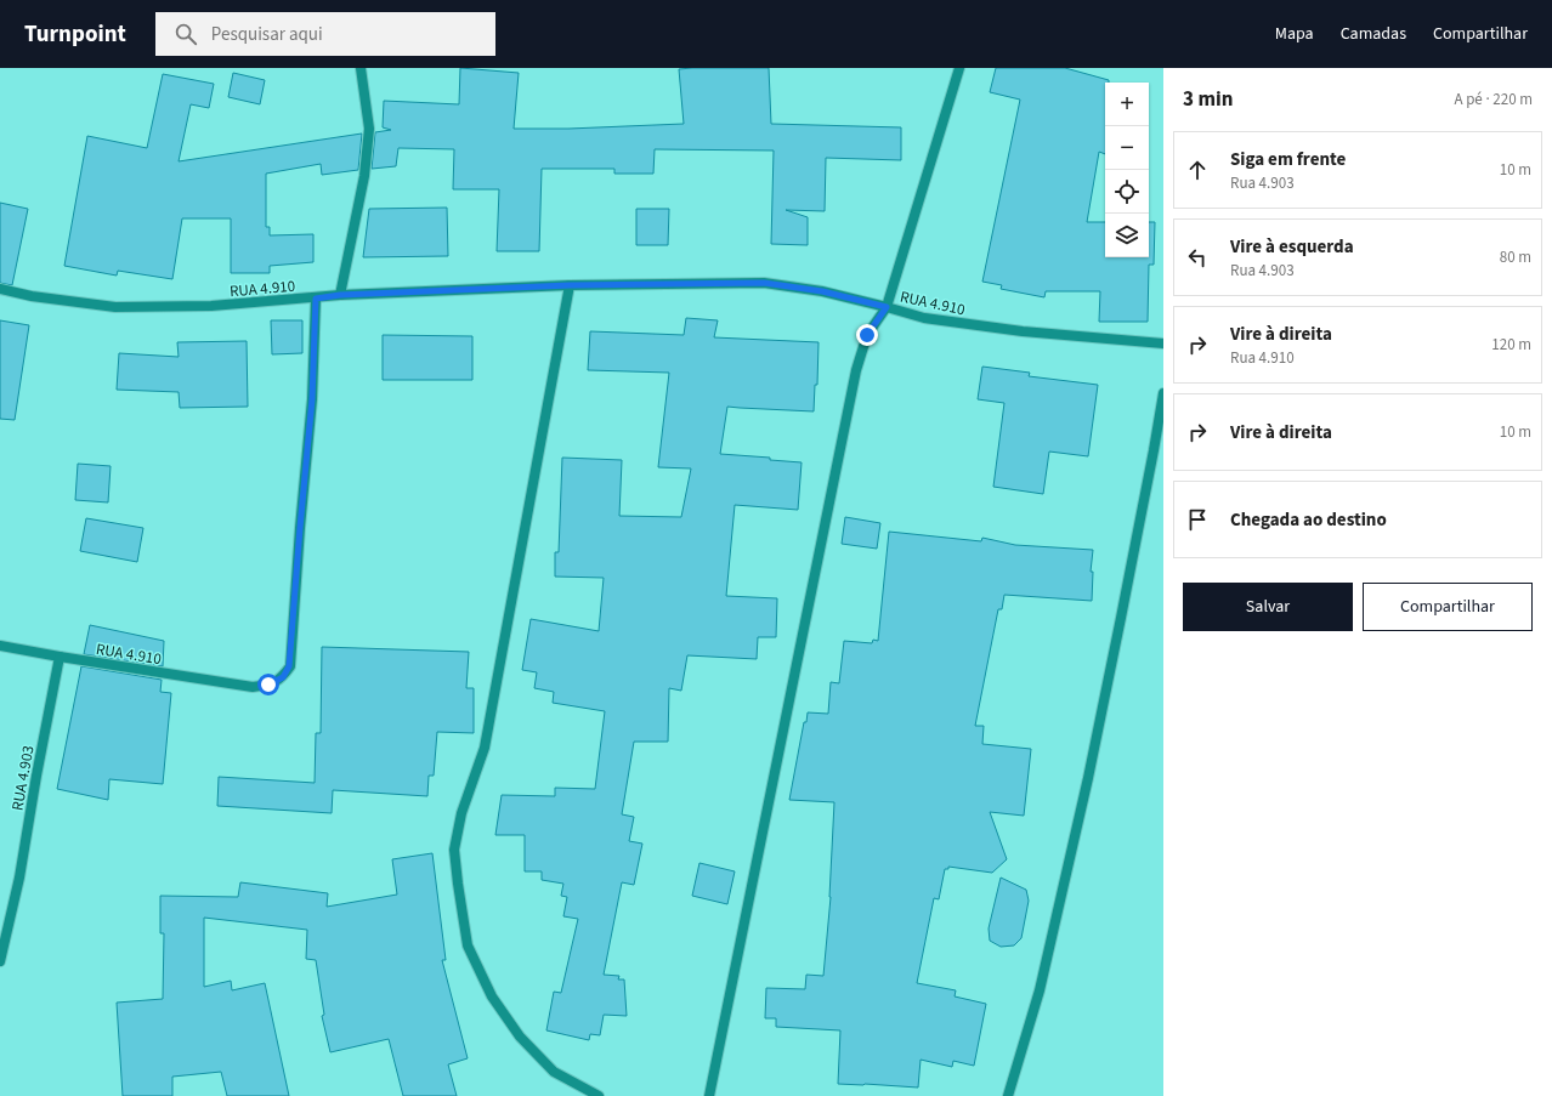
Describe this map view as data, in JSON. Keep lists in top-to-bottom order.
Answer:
{
  "streets": {
    "street": ["RUA 4.910", "RUA 4.903"]
  },
  "crossings": [
    ["RUA 4.910", "RUA 4.903"]
  ],
  "page": {
    "header": "Turnpoint",
    "search": "Pesquisar aqui",
    "nav": ["Mapa", "Camadas", "Compartilhar"],
    "heading": ["3 min", "A pé · 220 m"],
    "map_buttons": ["+", "−"],
    "list": [
      ["Siga em frente", "Rua 4.903", "10 m"],
      ["Vire à esquerda", "Rua 4.903", "80 m"],
      ["Vire à direita", "Rua 4.910", "120 m"],
      ["Vire à direita", "10 m"],
      "Chegada ao destino"
    ],
    "buttons": ["Salvar", "Compartilhar"]
  }
}
